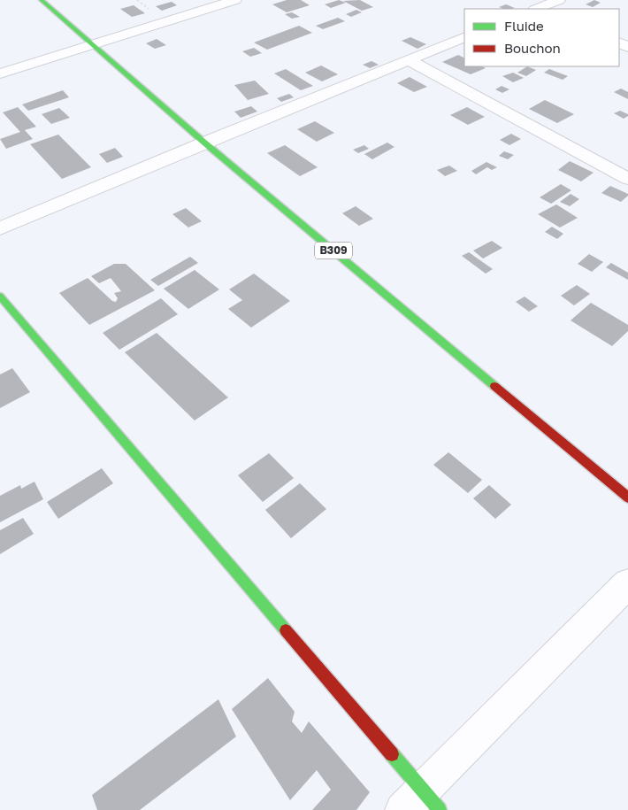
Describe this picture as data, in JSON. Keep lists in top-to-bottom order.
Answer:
{
  "streets": {
    "main road": ["B309"]
  },
  "legend": ["Fluide", "Bouchon"]
}
